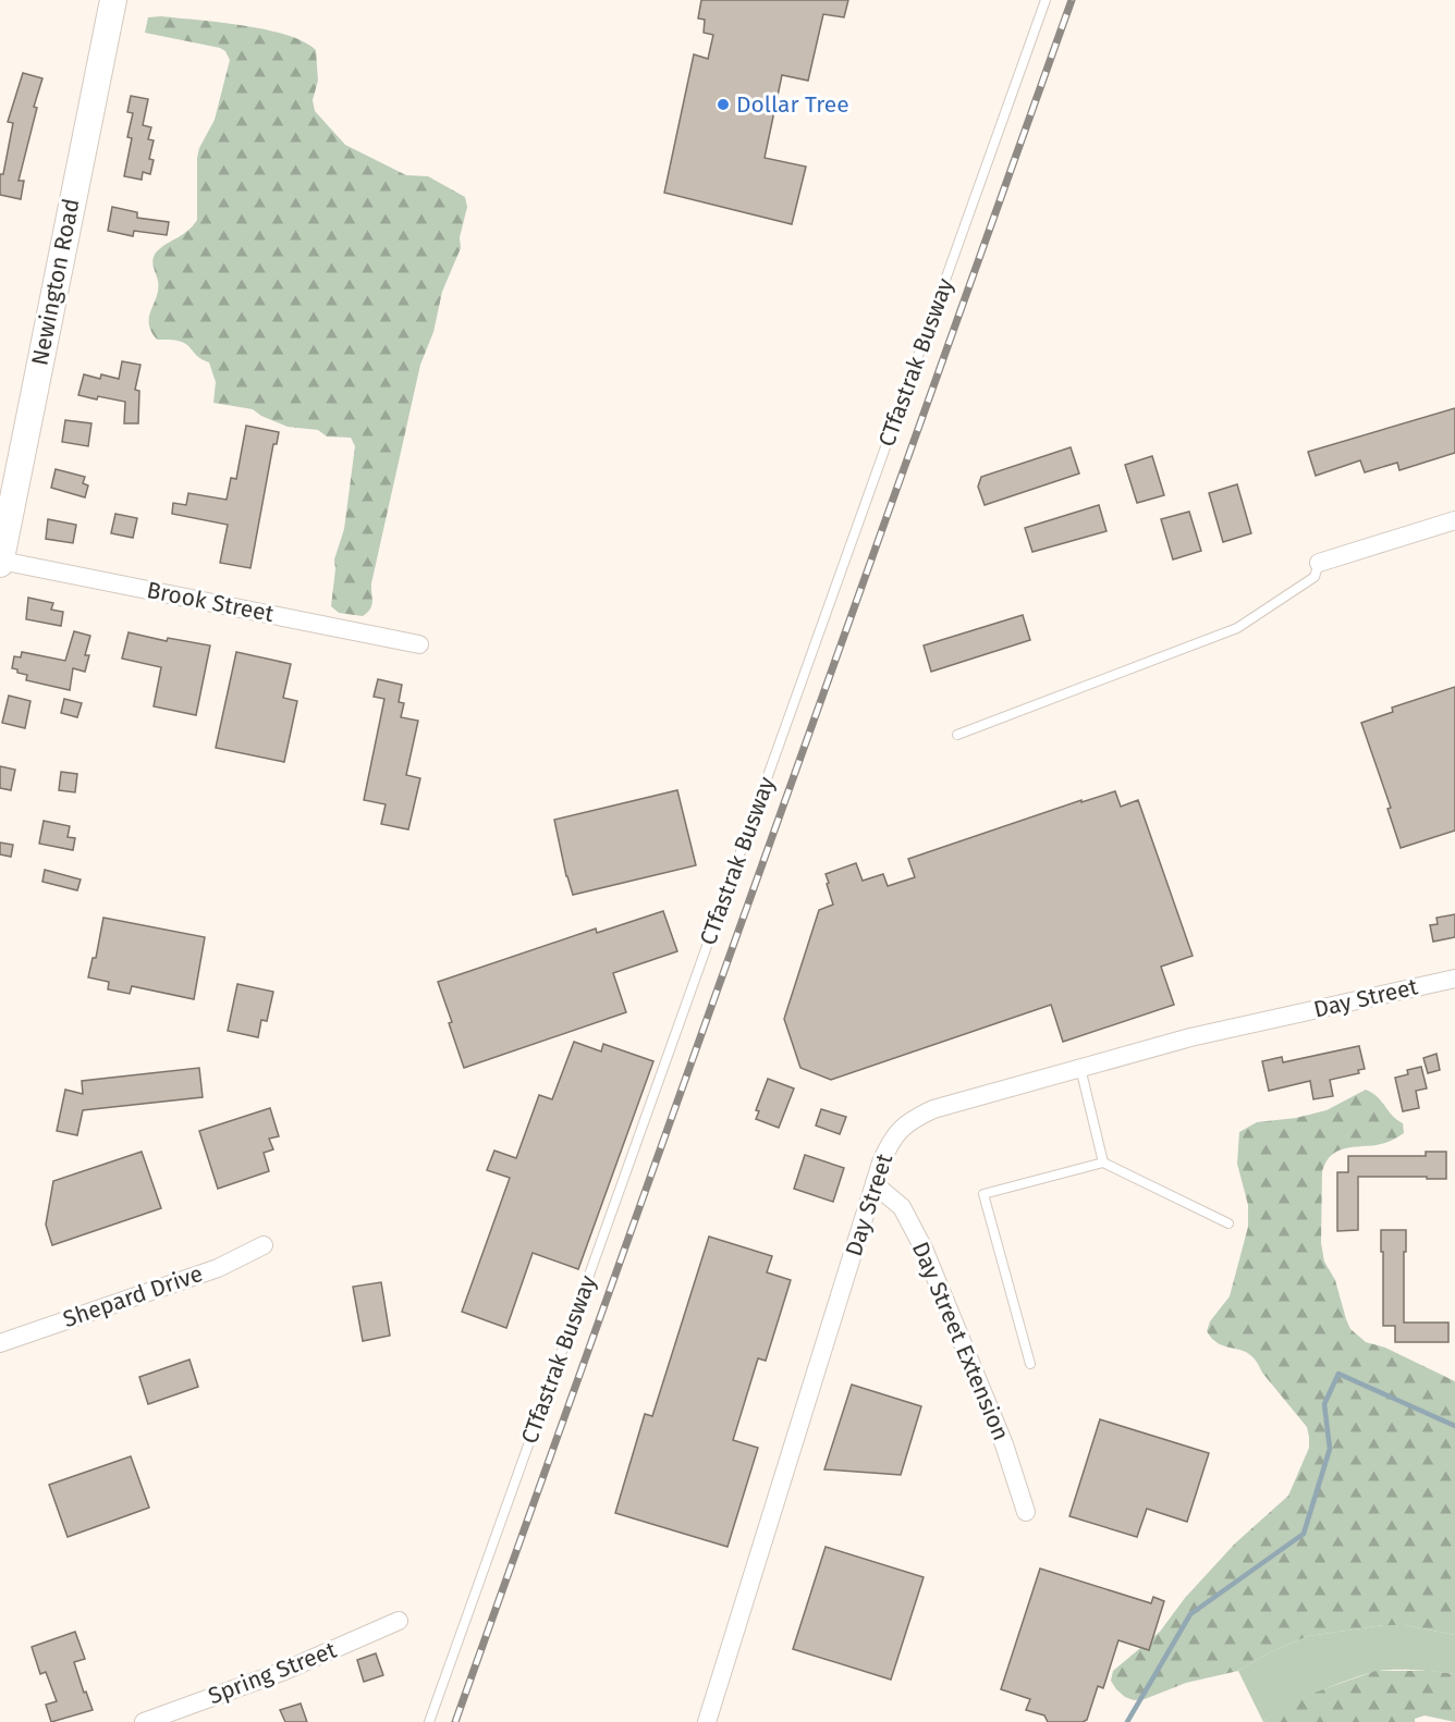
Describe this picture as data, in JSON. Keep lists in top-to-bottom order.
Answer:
{
  "streets": {
    "main road": ["Newington Road"],
    "street": [
      "Brook Street",
      "Day Street",
      "Shepard Drive",
      "Day Street Extension",
      "Spring Street"
    ],
    "lane": ["CTfastrak Busway"]
  },
  "crossings": [
    ["Newington Road", "Brook Street"],
    ["Day Street", "Day Street Extension"]
  ],
  "places": ["Dollar Tree"]
}
